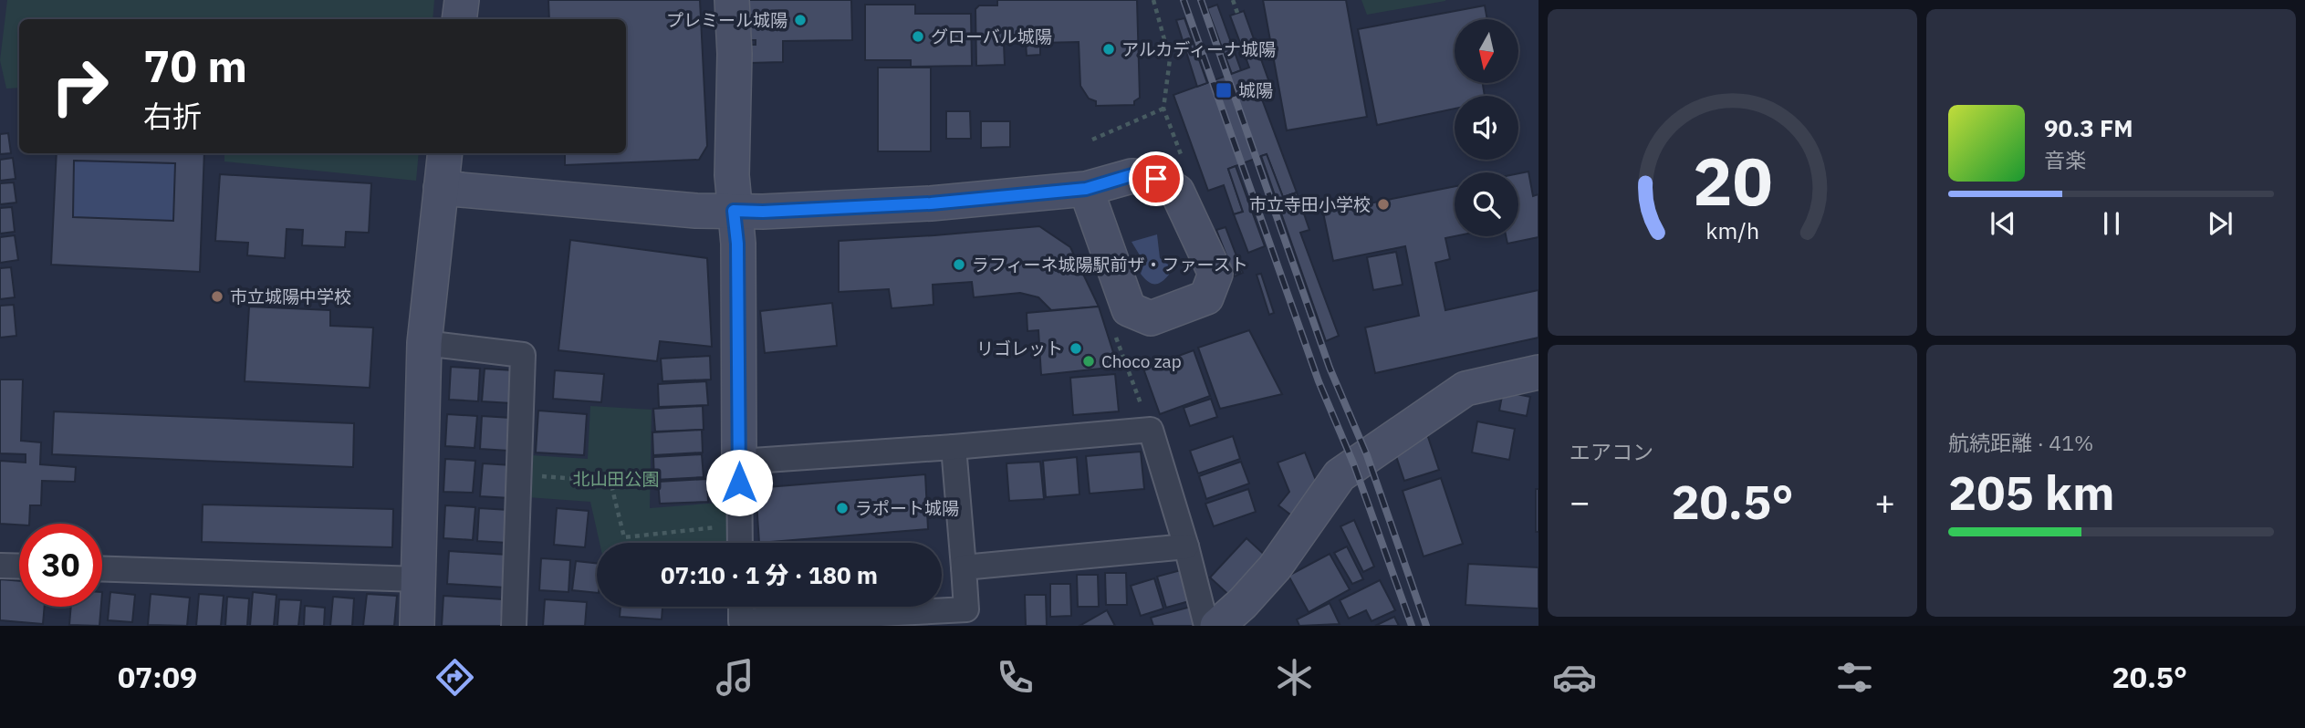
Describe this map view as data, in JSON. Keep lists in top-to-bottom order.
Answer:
{
  "parks": ["北山田公園"],
  "places": {
    "other": [
      "プレミール城陽",
      "グローバル城陽",
      "アルカディーナ城陽",
      "市立寺田小学校",
      "ラフィーネ城陽駅前ザ・ファースト",
      "市立城陽中学校",
      "リゴレット",
      "Choco zap",
      "ラポート城陽"
    ],
    "transit": ["城陽"]
  },
  "north": "bottom",
  "page": {
    "turn": ["70 m", "右折"],
    "song": ["90.3 FM", "音楽"],
    "tile": [
      "エアコン",
      ["航続距離 · 41%", "205 km"]
    ],
    "heat": ["−", "20.5°", "+"],
    "limit": "30",
    "trip": "07:10 · 1 分 · 180 m",
    "tabs": ["07:09", "20.5°"],
    "gauge": ["20", "km/h"]
  }
}
